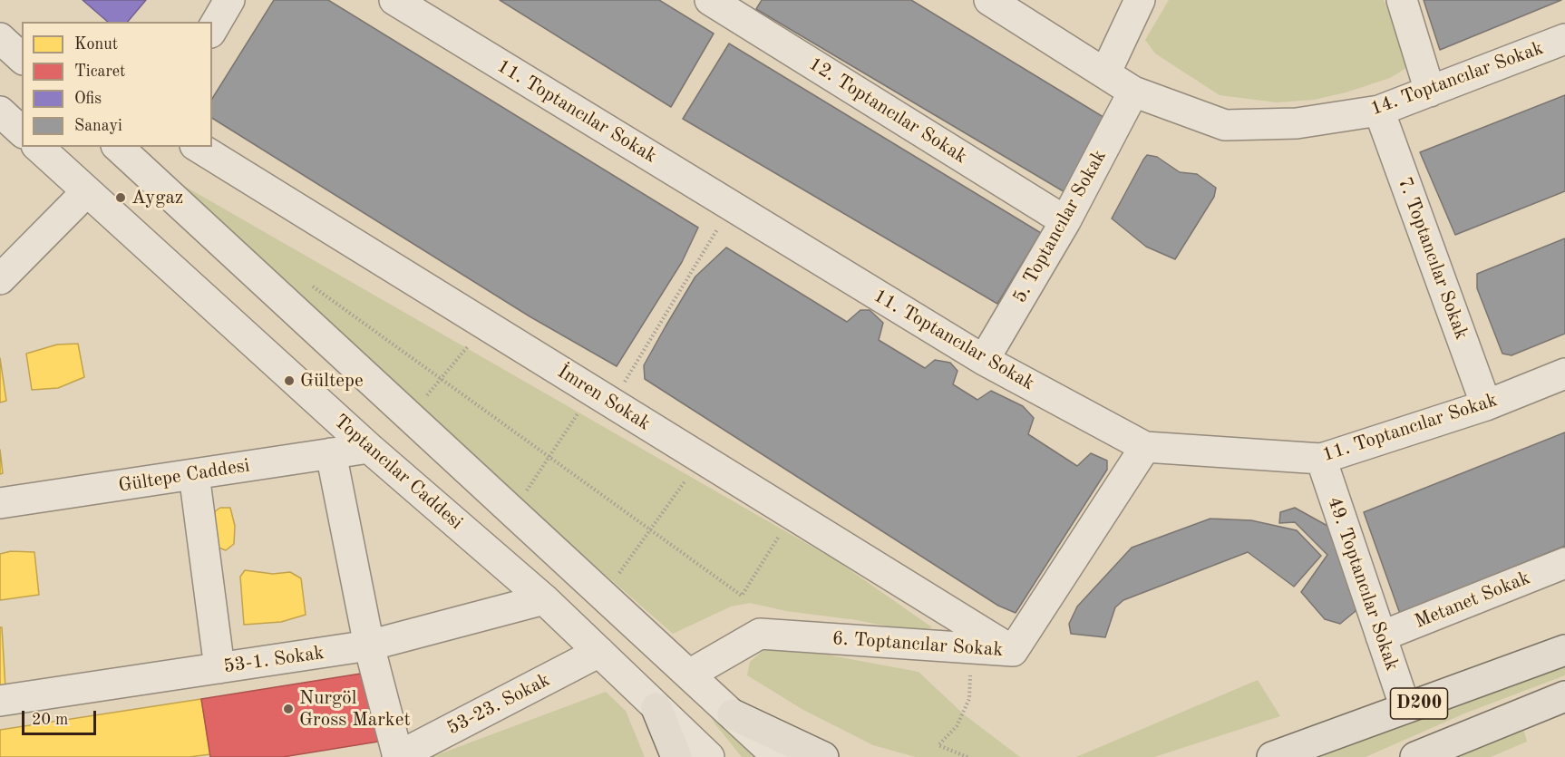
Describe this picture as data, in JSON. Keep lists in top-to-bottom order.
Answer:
{
  "streets": {
    "highway": ["D200"],
    "street": [
      "14. Toptancılar Sokak",
      "12. Toptancılar Sokak",
      "11. Toptancılar Sokak",
      "5. Toptancılar Sokak",
      "7. Toptancılar Sokak",
      "İmren Sokak",
      "Toptancılar Caddesi",
      "Gültepe Caddesi",
      "49. Toptancılar Sokak",
      "Metanet Sokak",
      "6. Toptancılar Sokak",
      "53-1. Sokak",
      "53-23. Sokak"
    ]
  },
  "crossings": [
    ["14. Toptancılar Sokak", "5. Toptancılar Sokak"],
    ["14. Toptancılar Sokak", "7. Toptancılar Sokak"],
    ["12. Toptancılar Sokak", "5. Toptancılar Sokak"],
    ["11. Toptancılar Sokak", "5. Toptancılar Sokak"],
    ["11. Toptancılar Sokak", "7. Toptancılar Sokak"],
    ["11. Toptancılar Sokak", "49. Toptancılar Sokak"],
    ["11. Toptancılar Sokak", "6. Toptancılar Sokak"],
    ["İmren Sokak", "6. Toptancılar Sokak"],
    ["Toptancılar Caddesi", "Gültepe Caddesi"],
    ["Toptancılar Caddesi", "53-1. Sokak"],
    ["Toptancılar Caddesi", "53-23. Sokak"],
    ["49. Toptancılar Sokak", "Metanet Sokak"],
    ["49. Toptancılar Sokak", "D200"]
  ],
  "places": ["Aygaz", "Gültepe", "Nurgöl Gross Market"],
  "legend": [
    "Konut",
    "Ticaret",
    "Ofis",
    "Sanayi"
  ],
  "scale_bar": "20 m"
}
